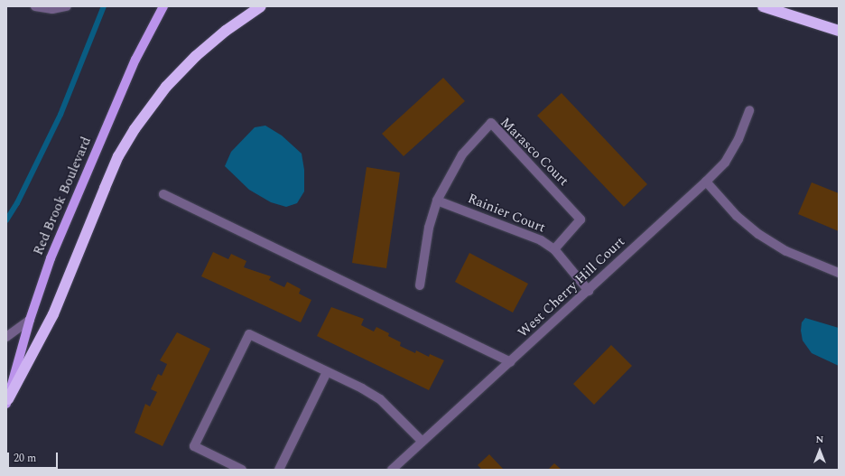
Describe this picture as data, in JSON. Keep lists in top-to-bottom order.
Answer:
{
  "streets": {
    "main road": ["Red Brook Boulevard"],
    "street": ["Marasco Court", "Rainier Court", "West Cherry Hill Court"]
  },
  "crossings": [
    ["Marasco Court", "Rainier Court"],
    ["Rainier Court", "West Cherry Hill Court"]
  ],
  "scale_bar": "20 m",
  "north": "top"
}
